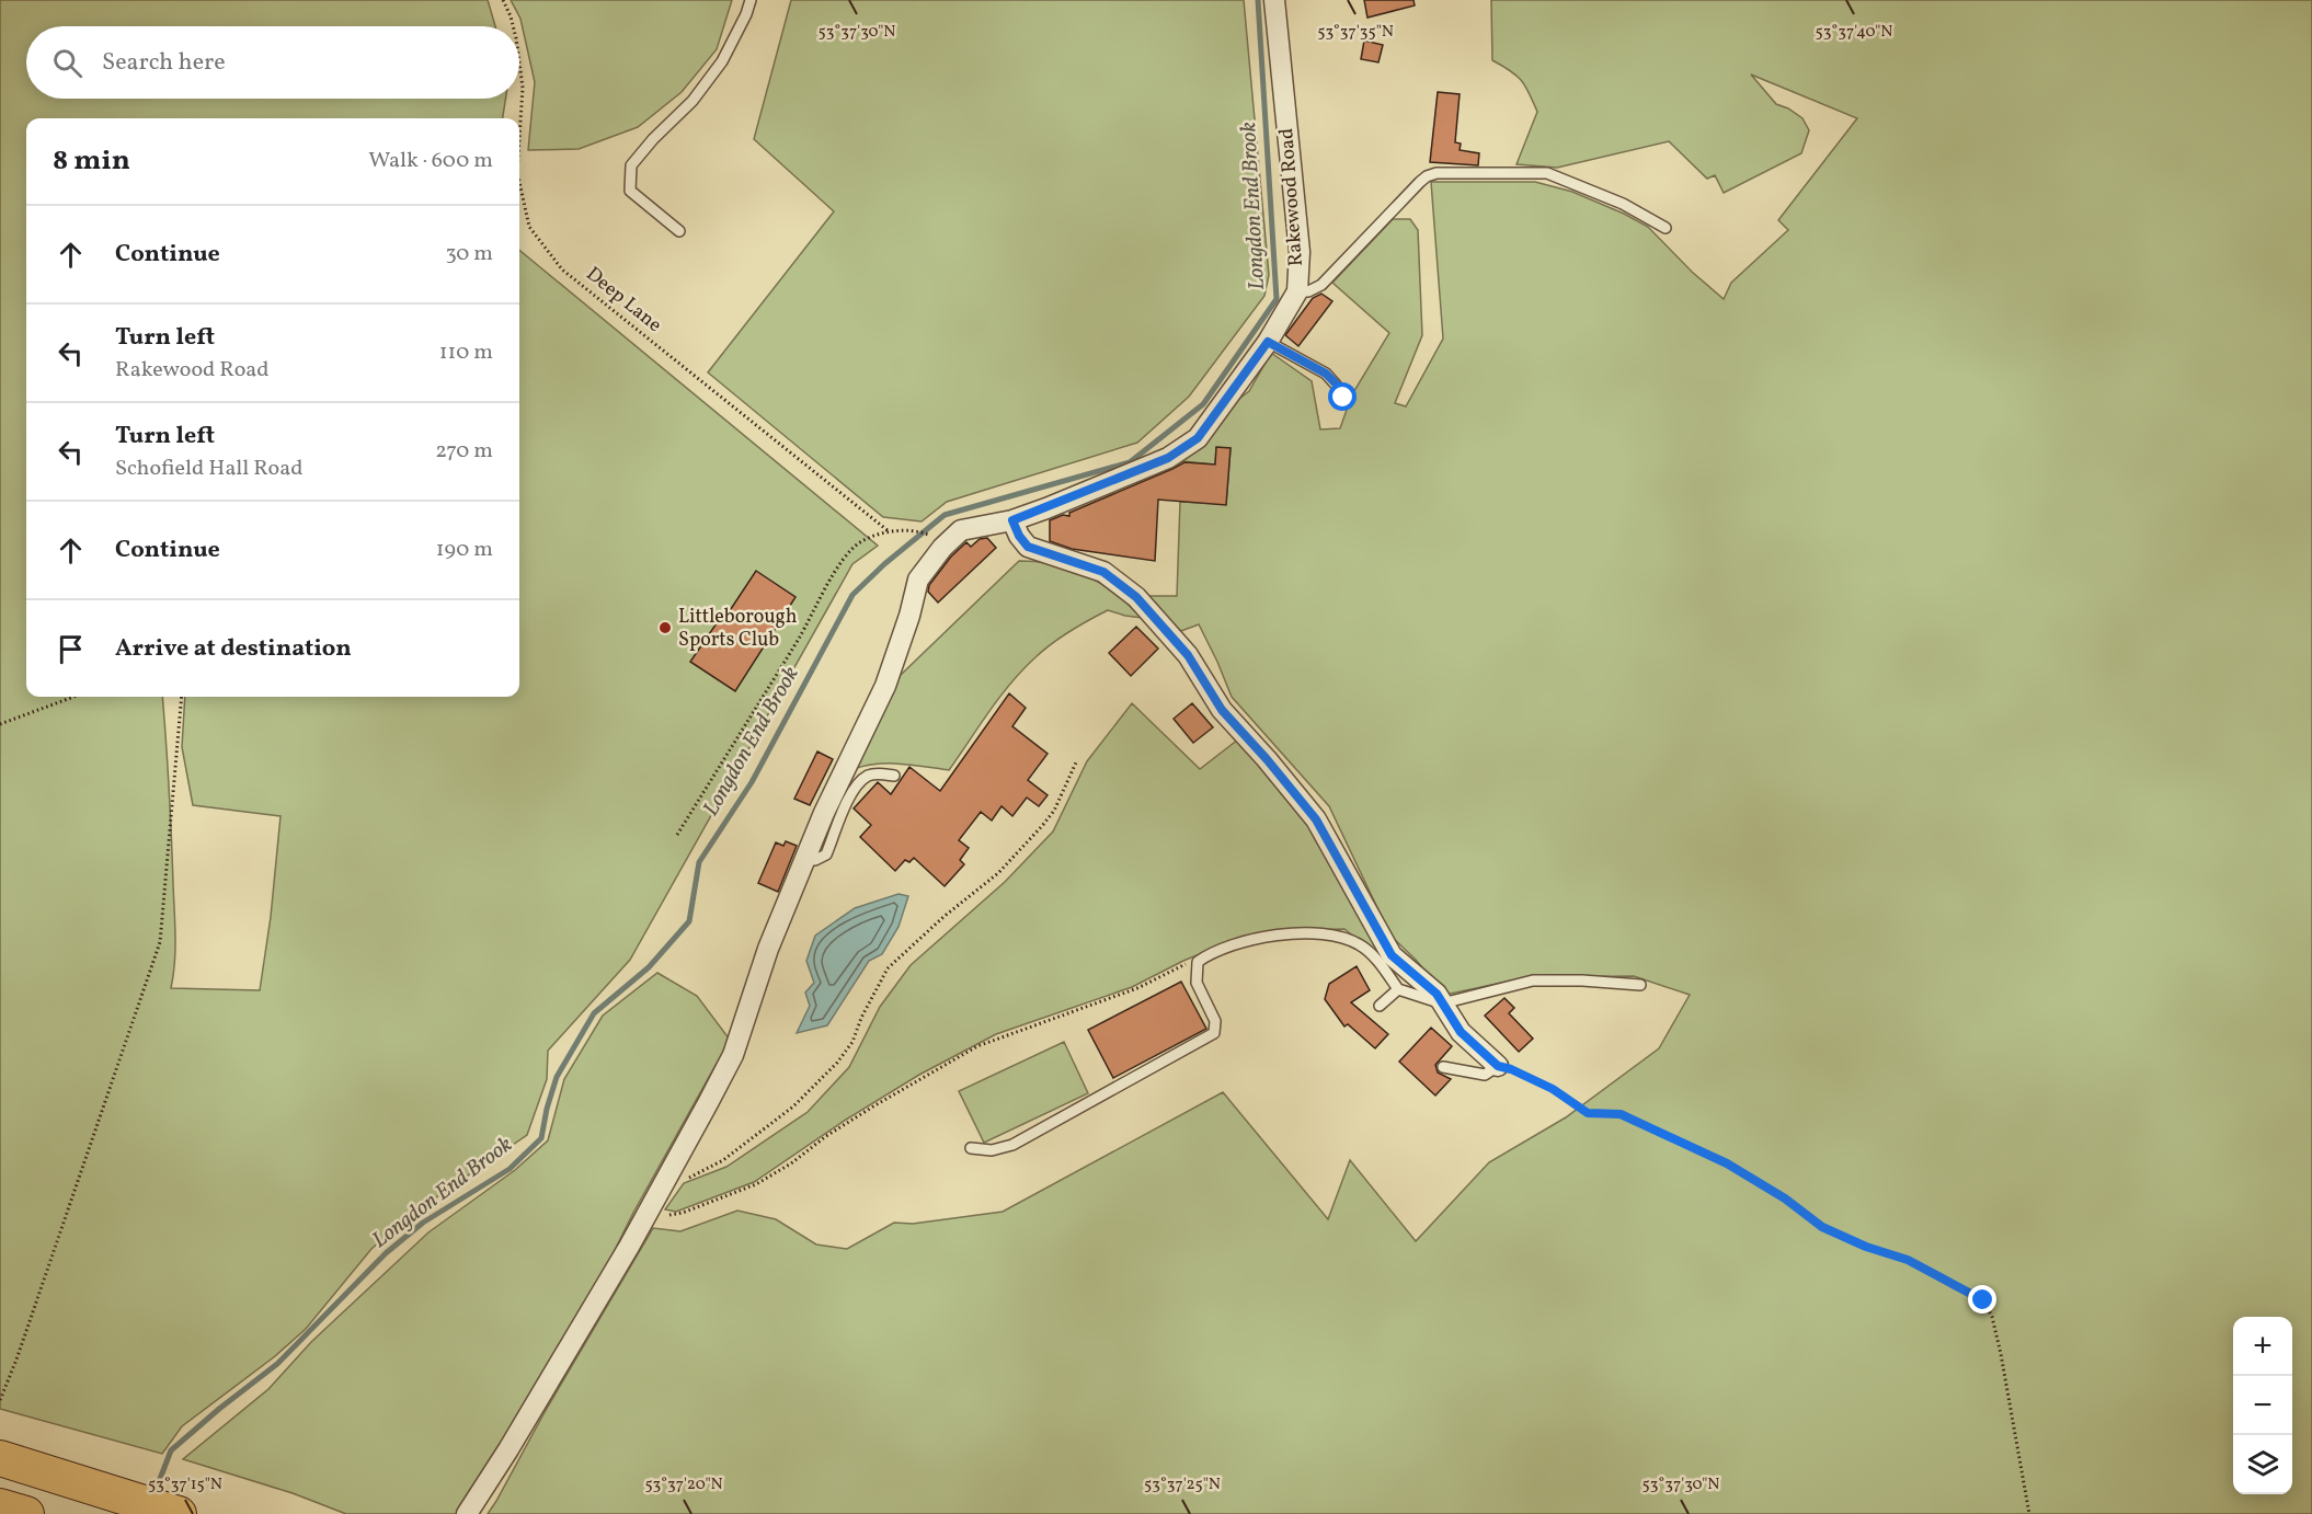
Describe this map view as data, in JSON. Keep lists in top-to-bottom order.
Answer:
{
  "streets": {
    "street": ["Rakewood Road"],
    "path": ["Deep Lane"]
  },
  "water": ["Longdon End Brook"],
  "places": ["Littleborough Sports Club"],
  "page": {
    "search": "Search here",
    "heading": ["8 min", "Walk · 600 m"],
    "list": [
      ["Continue", "30 m"],
      ["Turn left", "Rakewood Road", "110 m"],
      ["Turn left", "Schofield Hall Road", "270 m"],
      ["Continue", "190 m"],
      "Arrive at destination"
    ],
    "map_buttons": ["+", "−"]
  },
  "coordinates": [
    "53°37'30\"N",
    "53°37'35\"N",
    "53°37'40\"N",
    "53°37'15\"N",
    "53°37'20\"N",
    "53°37'25\"N"
  ]
}
